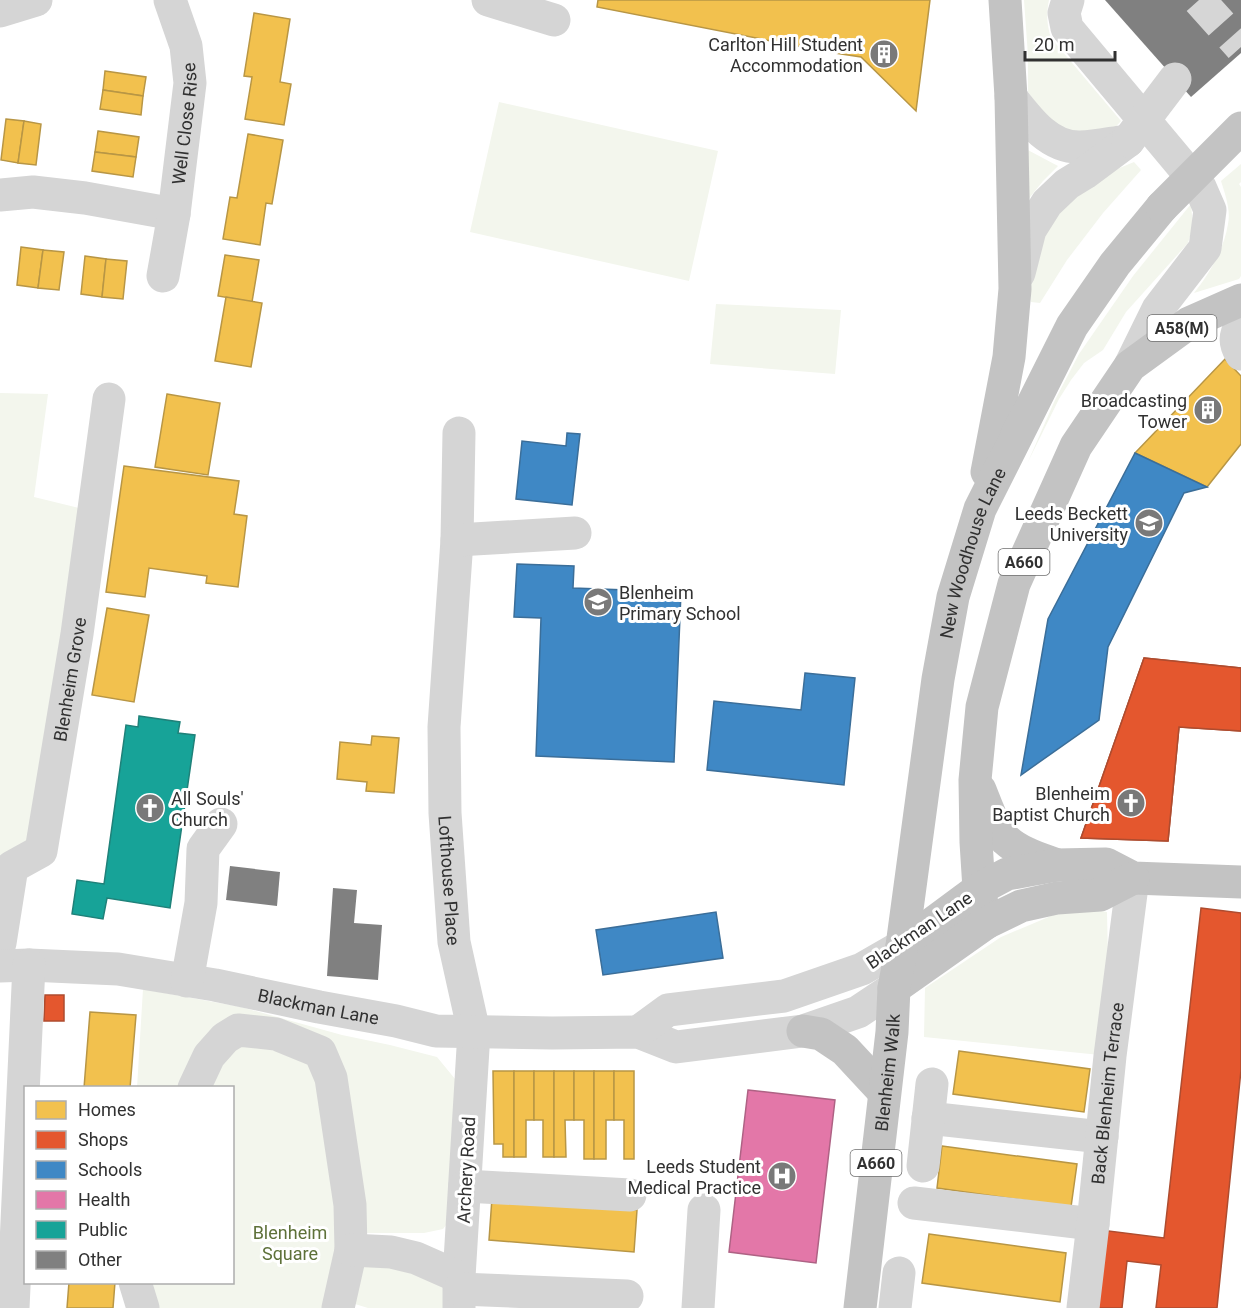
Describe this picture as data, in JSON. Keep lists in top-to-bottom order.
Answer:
{
  "streets": {
    "highway": [
      "A58(M)",
      "New Woodhouse Lane",
      "A660",
      "Blackman Lane",
      "Blenheim Walk"
    ],
    "street": [
      "Well Close Rise",
      "Blenheim Grove",
      "Lofthouse Place",
      "Back Blenheim Terrace",
      "Archery Road"
    ]
  },
  "crossings": [
    ["A58(M)", "A660"],
    ["New Woodhouse Lane", "Blackman Lane"],
    ["New Woodhouse Lane", "Blenheim Walk"],
    ["A660", "Blackman Lane"],
    ["Lofthouse Place", "Blackman Lane"],
    ["Lofthouse Place", "Archery Road"],
    ["Blackman Lane", "Blenheim Walk"],
    ["Blackman Lane", "Back Blenheim Terrace"],
    ["Blackman Lane", "Archery Road"]
  ],
  "parks": ["Blenheim Square"],
  "places": {
    "building": ["Carlton Hill Student Accommodation", "Broadcasting Tower"],
    "school or university": ["Leeds Beckett University", "Blenheim Primary School"],
    "church": ["Blenheim Baptist Church", "All Souls' Church"],
    "hospital": ["Leeds Student Medical Practice"]
  },
  "legend": [
    "Homes",
    "Shops",
    "Schools",
    "Health",
    "Public",
    "Other"
  ],
  "scale_bar": "20 m"
}
